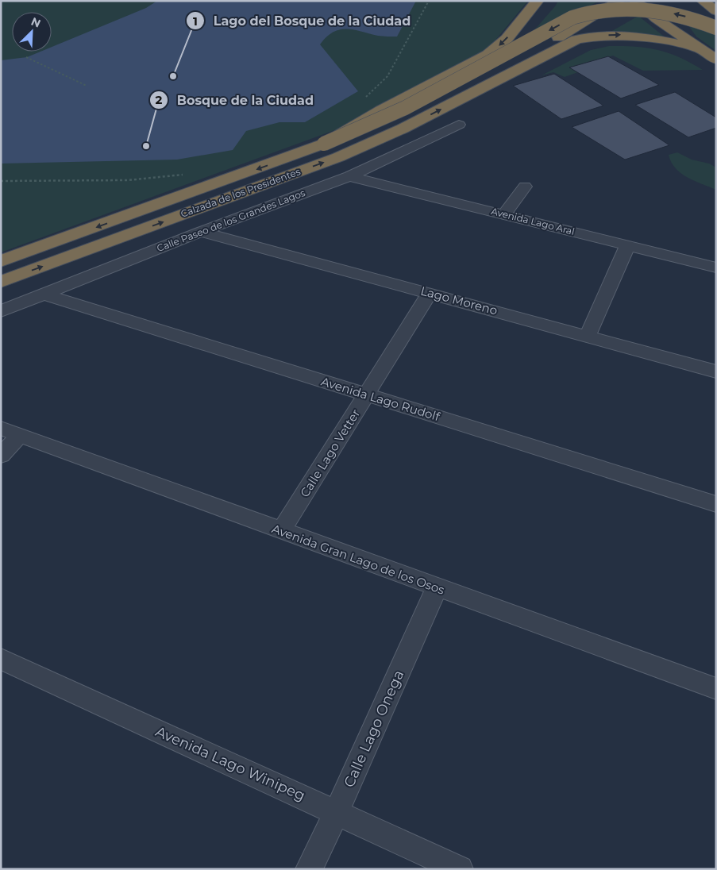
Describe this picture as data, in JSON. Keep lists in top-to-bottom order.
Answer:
{
  "streets": {
    "highway": ["Calzada de los Presidentes"],
    "street": [
      "Calle Paseo de los Grandes Lagos",
      "Avenida Lago Aral",
      "Lago Moreno",
      "Avenida Lago Rudolf",
      "Calle Lago Vetter",
      "Avenida Gran Lago de los Osos",
      "Calle Lago Onega",
      "Avenida Lago Winipeg"
    ]
  },
  "crossings": [
    ["Calle Paseo de los Grandes Lagos", "Avenida Lago Aral"],
    ["Calle Paseo de los Grandes Lagos", "Lago Moreno"],
    ["Calle Paseo de los Grandes Lagos", "Avenida Lago Rudolf"],
    ["Lago Moreno", "Calle Lago Vetter"],
    ["Avenida Lago Rudolf", "Calle Lago Vetter"],
    ["Calle Lago Vetter", "Avenida Gran Lago de los Osos"],
    ["Avenida Gran Lago de los Osos", "Calle Lago Onega"],
    ["Calle Lago Onega", "Avenida Lago Winipeg"]
  ],
  "places": ["Lago del Bosque de la Ciudad", "Bosque de la Ciudad"],
  "north": "top right"
}
